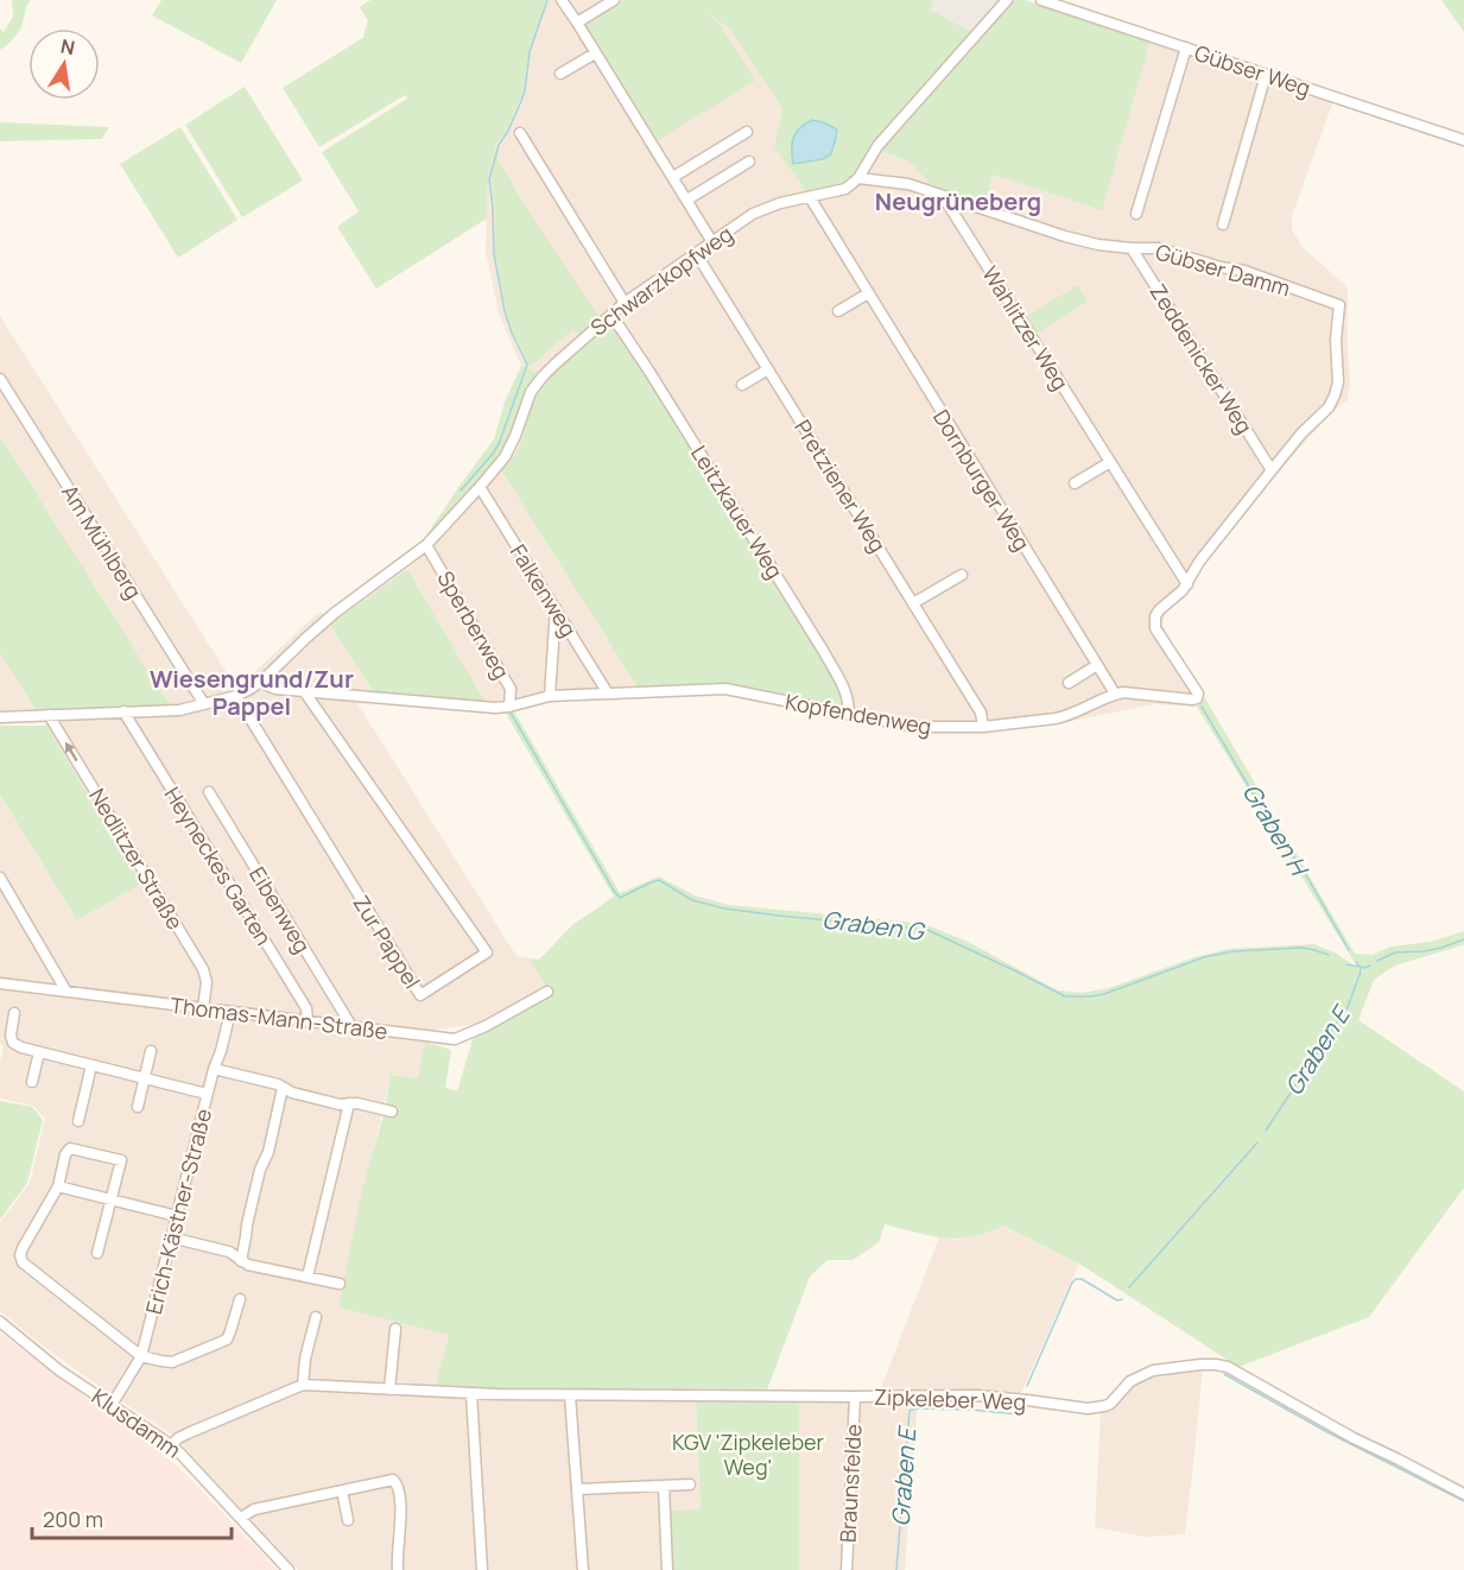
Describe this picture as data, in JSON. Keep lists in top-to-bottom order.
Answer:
{
  "streets": {
    "street": [
      "Gübser Weg",
      "Gübser Damm",
      "Schwarzkopfweg",
      "Wahlitzer Weg",
      "Zeddenicker Weg",
      "Dornburger Weg",
      "Pretziener Weg",
      "Leitzkauer Weg",
      "Am Mühlberg",
      "Falkenweg",
      "Sperberweg",
      "Kopfendenweg",
      "Nedlitzer Straße",
      "Heyneckes Garten",
      "Eibenweg",
      "Zur Pappel",
      "Thomas-Mann-Straße",
      "Erich-Kästner-Straße",
      "Zipkeleber Weg",
      "Klusdamm",
      "Braunsfelde"
    ]
  },
  "crossings": [
    ["Gübser Damm", "Schwarzkopfweg"],
    ["Gübser Damm", "Wahlitzer Weg"],
    ["Gübser Damm", "Zeddenicker Weg"],
    ["Gübser Damm", "Kopfendenweg"],
    ["Schwarzkopfweg", "Dornburger Weg"],
    ["Schwarzkopfweg", "Pretziener Weg"],
    ["Schwarzkopfweg", "Leitzkauer Weg"],
    ["Schwarzkopfweg", "Am Mühlberg"],
    ["Schwarzkopfweg", "Falkenweg"],
    ["Schwarzkopfweg", "Sperberweg"],
    ["Schwarzkopfweg", "Kopfendenweg"],
    ["Schwarzkopfweg", "Nedlitzer Straße"],
    ["Schwarzkopfweg", "Heyneckes Garten"],
    ["Schwarzkopfweg", "Zur Pappel"],
    ["Wahlitzer Weg", "Kopfendenweg"],
    ["Zeddenicker Weg", "Kopfendenweg"],
    ["Dornburger Weg", "Kopfendenweg"],
    ["Pretziener Weg", "Kopfendenweg"],
    ["Leitzkauer Weg", "Kopfendenweg"],
    ["Falkenweg", "Kopfendenweg"],
    ["Sperberweg", "Kopfendenweg"],
    ["Kopfendenweg", "Zur Pappel"],
    ["Nedlitzer Straße", "Thomas-Mann-Straße"],
    ["Heyneckes Garten", "Thomas-Mann-Straße"],
    ["Eibenweg", "Thomas-Mann-Straße"],
    ["Thomas-Mann-Straße", "Erich-Kästner-Straße"],
    ["Erich-Kästner-Straße", "Klusdamm"],
    ["Zipkeleber Weg", "Klusdamm"],
    ["Zipkeleber Weg", "Braunsfelde"]
  ],
  "one_way": ["Nedlitzer Straße"],
  "districts": ["Neugrüneberg", "Wiesengrund/Zur Pappel"],
  "water": ["Graben H", "Graben G", "Graben E"],
  "parks": ["KGV 'Zipkeleber Weg'"],
  "scale_bar": "200 m",
  "north": "top"
}
